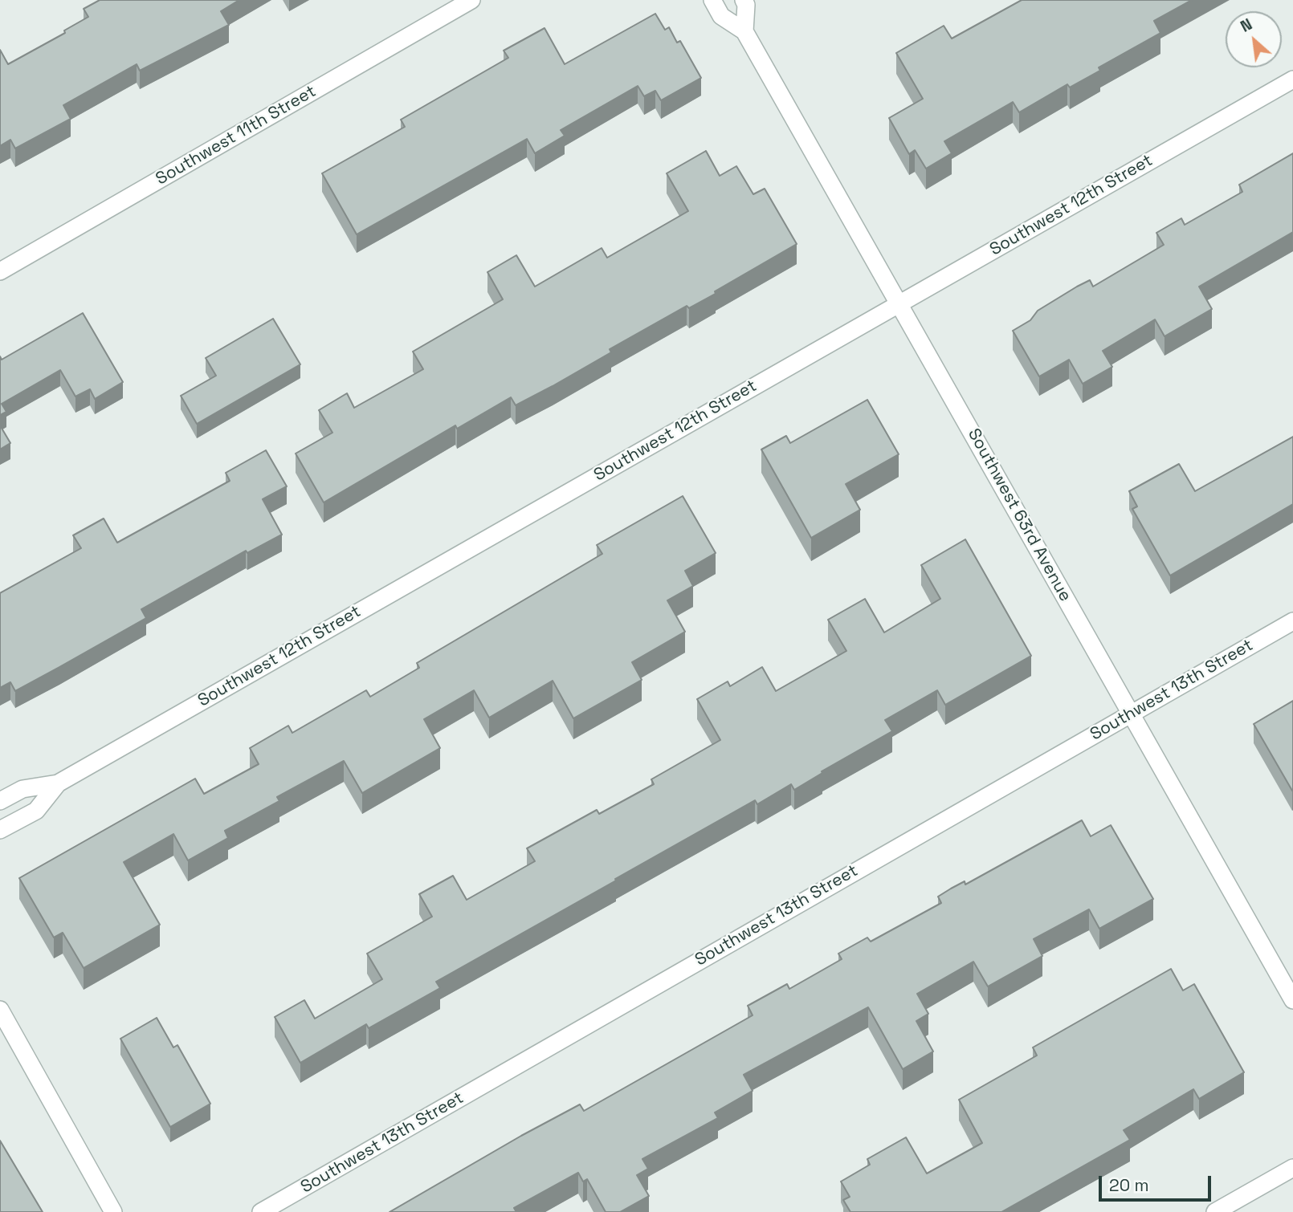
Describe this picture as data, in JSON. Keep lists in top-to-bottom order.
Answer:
{
  "streets": {
    "street": [
      "Southwest 11th Street",
      "Southwest 12th Street",
      "Southwest 63rd Avenue",
      "Southwest 13th Street"
    ]
  },
  "crossings": [
    ["Southwest 12th Street", "Southwest 63rd Avenue"],
    ["Southwest 63rd Avenue", "Southwest 13th Street"]
  ],
  "scale_bar": "20 m",
  "north": "top left"
}
